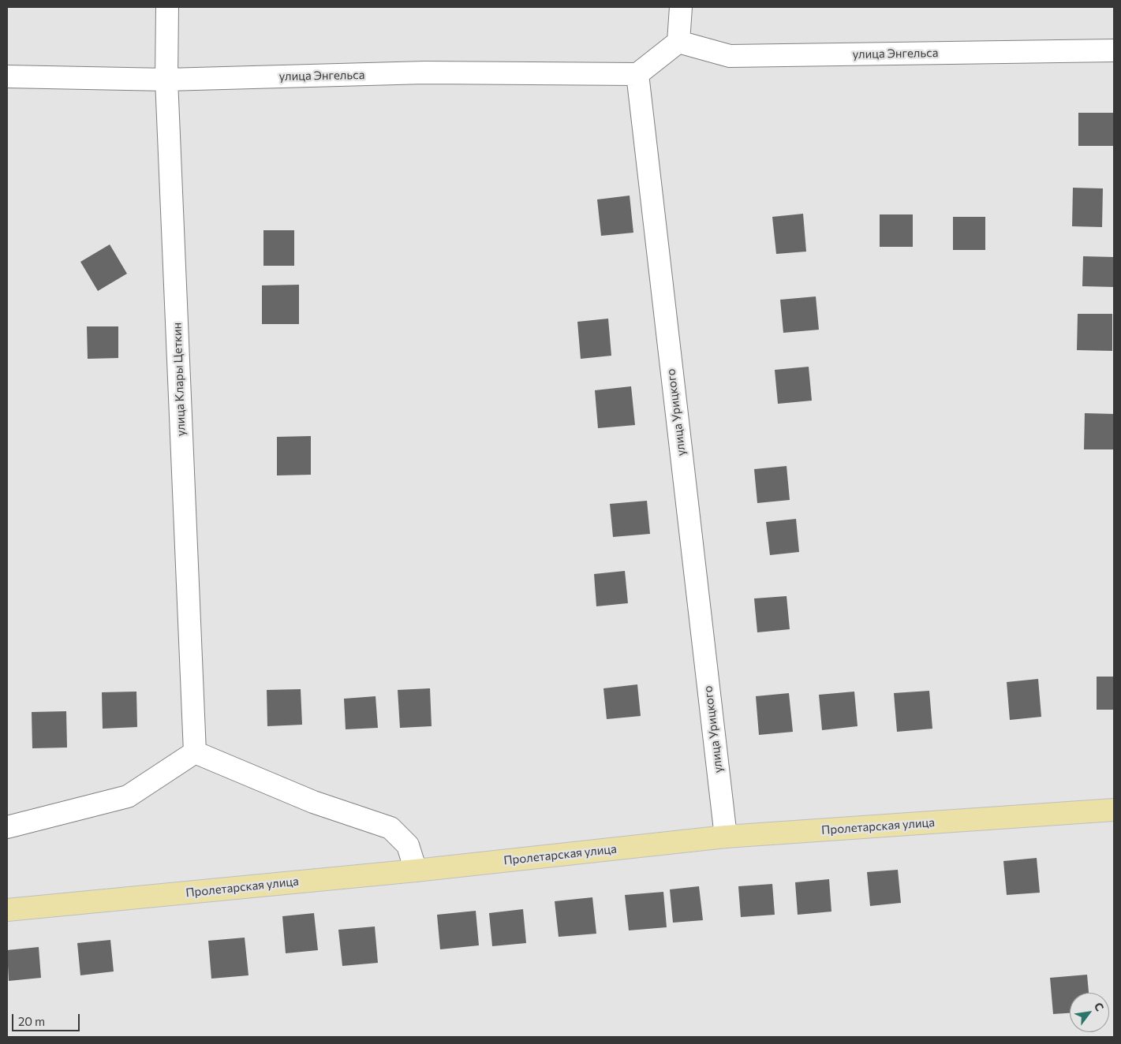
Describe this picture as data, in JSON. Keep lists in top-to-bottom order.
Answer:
{
  "streets": {
    "main road": ["Пролетарская улица"],
    "street": ["улица Энгельса", "улица Клары Цеткин", "улица Урицкого"]
  },
  "crossings": [
    ["улица Энгельса", "улица Клары Цеткин"],
    ["улица Энгельса", "улица Урицкого"],
    ["улица Урицкого", "Пролетарская улица"]
  ],
  "scale_bar": "20 m",
  "north": "top right"
}
